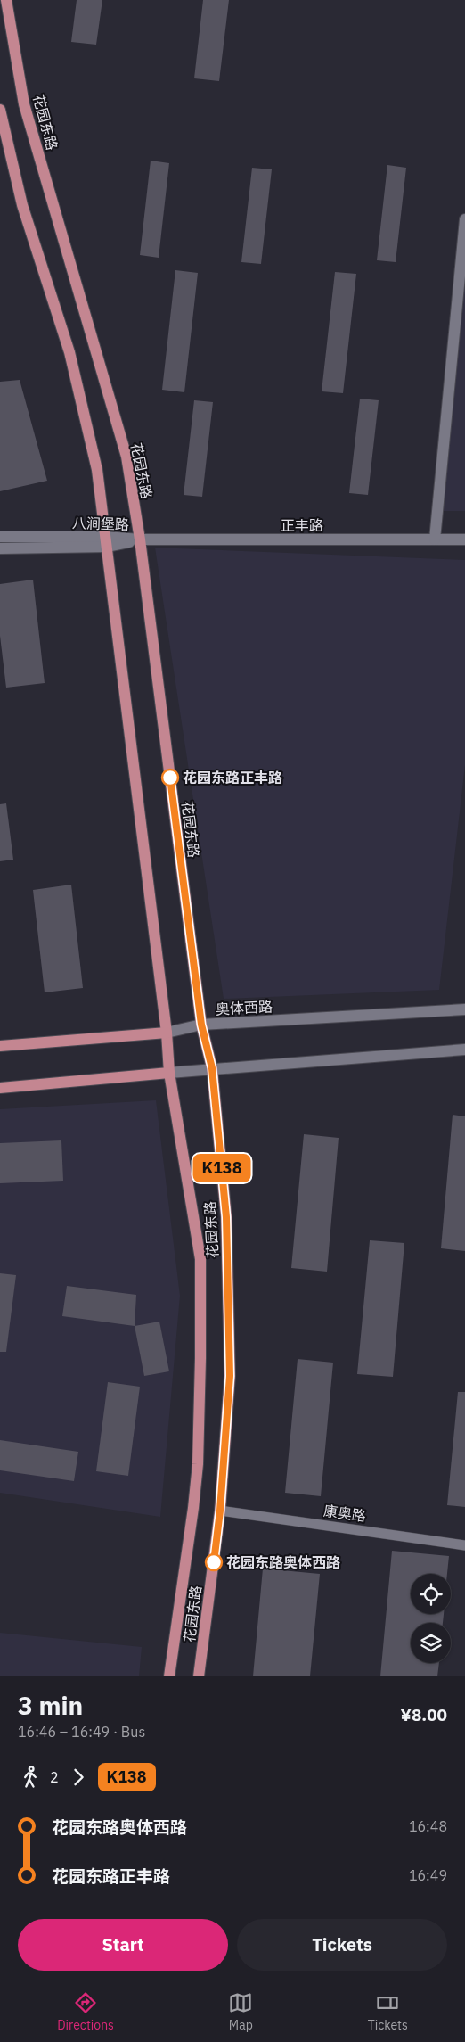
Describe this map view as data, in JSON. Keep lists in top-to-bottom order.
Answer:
{
  "streets": {
    "main road": ["花园东路", "奥体西路"],
    "street": ["八涧堡路", "正丰路", "康奥路"]
  },
  "crossings": [
    ["花园东路", "八涧堡路"],
    ["花园东路", "正丰路"],
    ["花园东路", "奥体西路"],
    ["花园东路", "康奥路"],
    ["八涧堡路", "正丰路"]
  ],
  "places": ["花园东路正丰路", "花园东路奥体西路"],
  "lines": ["bus line K138"],
  "page": {
    "on_map": "K138",
    "heading": ["3 min", "16:46 – 16:49 · Bus", "¥8.00"],
    "legs": ["2", "K138"],
    "list": [
      {
        "name": "花园东路奥体西路",
        "value": "16:48"
      },
      {
        "name": "花园东路正丰路",
        "value": "16:49"
      }
    ],
    "buttons": ["Start", "Tickets"],
    "tabs": ["Directions", "Map", "Tickets"]
  }
}
